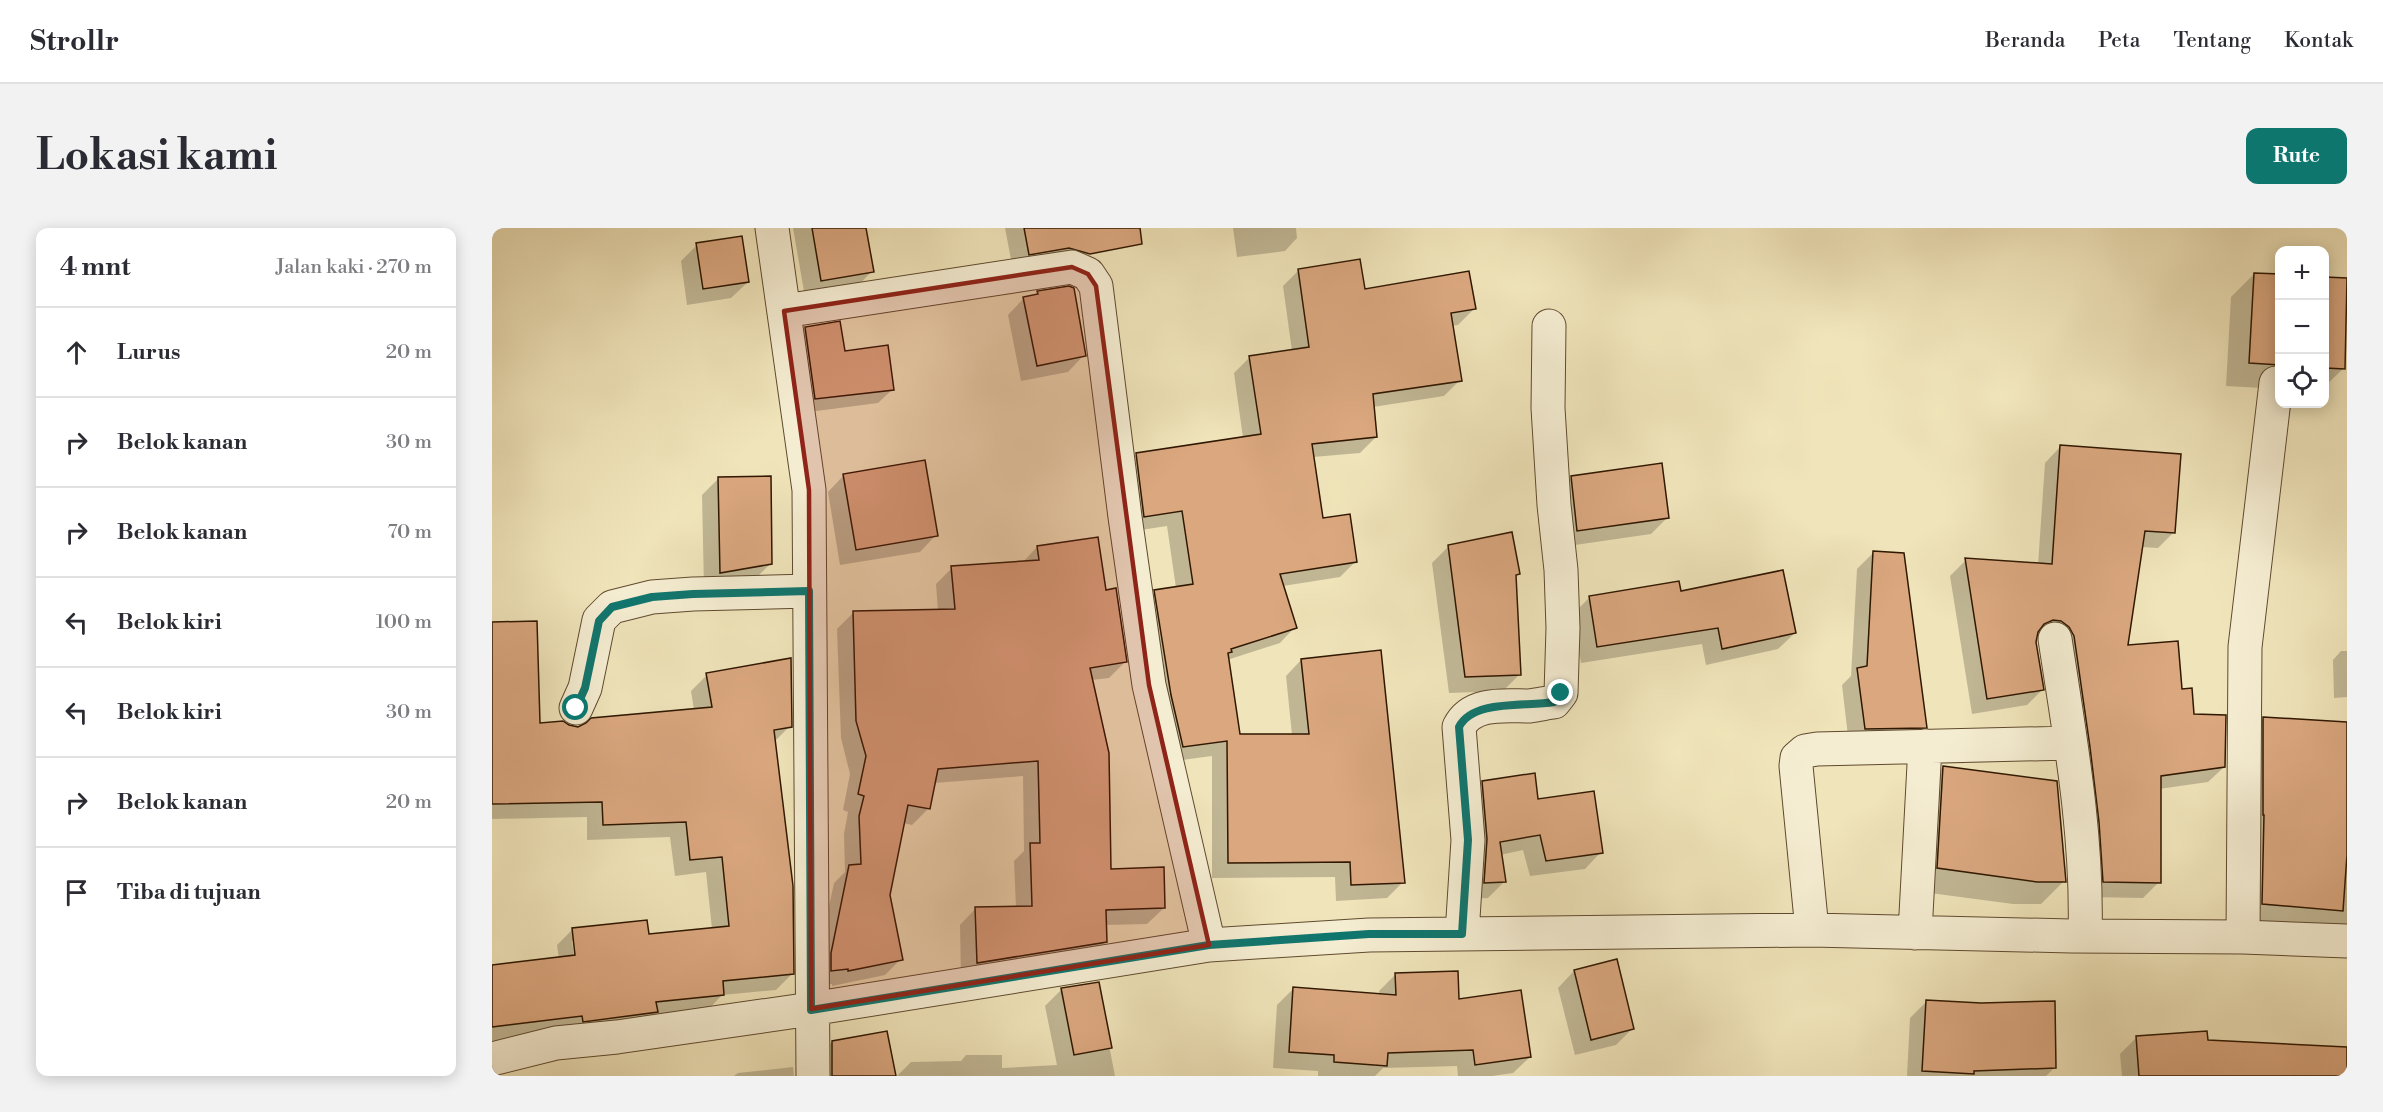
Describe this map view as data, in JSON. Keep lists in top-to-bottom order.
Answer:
{
  "page": {
    "header": "Strollr",
    "nav": [
      "Beranda",
      "Peta",
      "Tentang",
      "Kontak"
    ],
    "buttons": "Rute",
    "title": "Lokasi kami",
    "heading": ["4 mnt", "Jalan kaki · 270 m"],
    "map_buttons": ["+", "−"],
    "list": [
      ["Lurus", "20 m"],
      ["Belok kanan", "30 m"],
      ["Belok kanan", "70 m"],
      ["Belok kiri", "100 m"],
      ["Belok kiri", "30 m"],
      ["Belok kanan", "20 m"],
      "Tiba di tujuan"
    ]
  }
}
